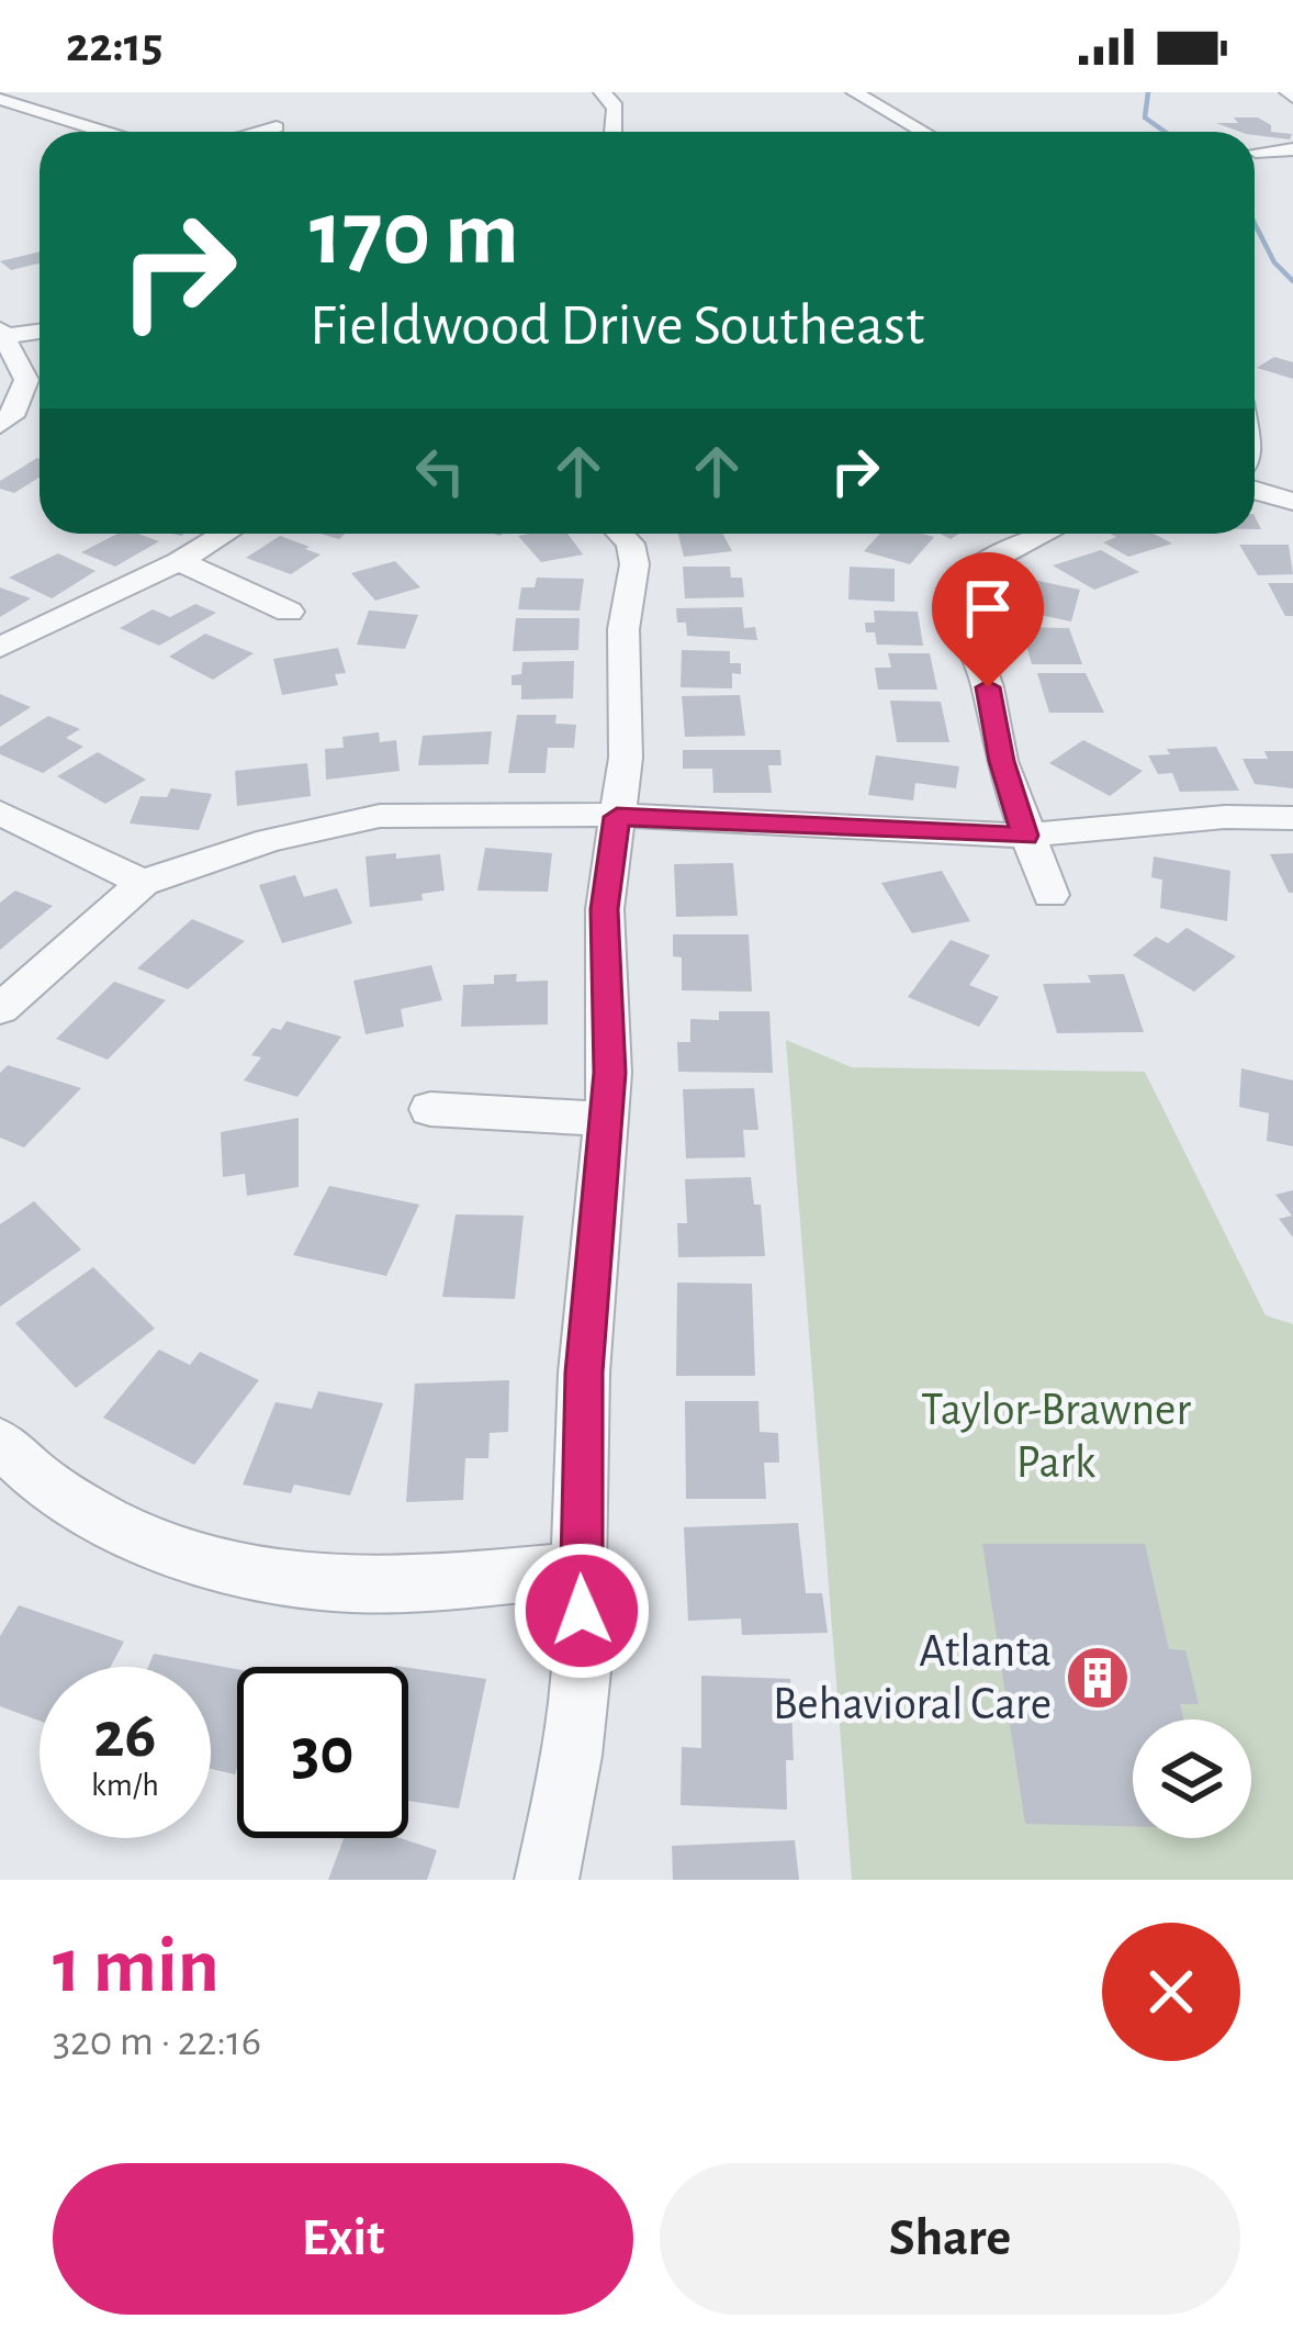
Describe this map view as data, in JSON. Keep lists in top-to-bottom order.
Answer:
{
  "parks": ["Taylor-Brawner Park"],
  "places": {
    "building": ["Atlanta Behavioral Care"]
  },
  "page": {
    "status": "22:15",
    "turn": ["170 m", "Fieldwood Drive Southeast"],
    "speed": "26 km/h",
    "limit": "30",
    "heading": ["1 min", "320 m · 22:16"],
    "buttons": ["Exit", "Share"]
  }
}
